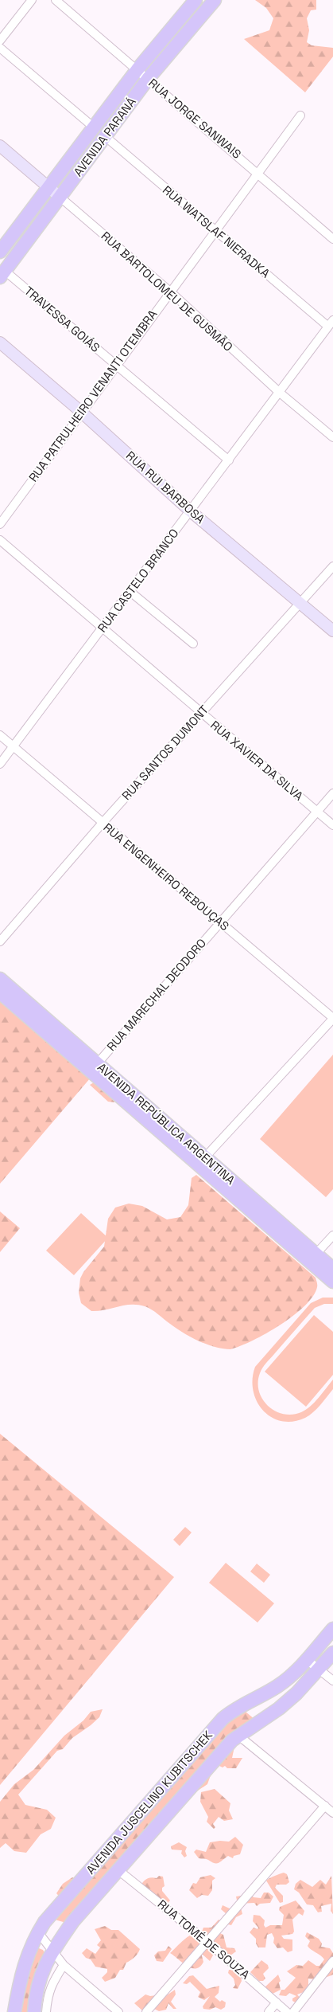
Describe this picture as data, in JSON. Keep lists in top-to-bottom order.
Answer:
{
  "streets": {
    "main road": ["AVENIDA PARANÁ", "AVENIDA REPÚBLICA ARGENTINA", "AVENIDA JUSCELINO KUBITSCHEK"],
    "street": [
      "RUA JORGE SANWAIS",
      "RUA WATSLAF NIERADKA",
      "RUA BARTOLOMEU DE GUSMÃO",
      "TRAVESSA GOIÁS",
      "RUA PATRULHEIRO VENANTI OTEMBRA",
      "RUA RUI BARBOSA",
      "RUA CASTELO BRANCO",
      "RUA SANTOS DUMONT",
      "RUA XAVIER DA SILVA",
      "RUA ENGENHEIRO REBOUÇAS",
      "RUA MARECHAL DEODORO",
      "RUA TOMÉ DE SOUZA"
    ]
  },
  "crossings": [
    ["RUA JORGE SANWAIS", "AVENIDA PARANÁ"],
    ["RUA JORGE SANWAIS", "RUA PATRULHEIRO VENANTI OTEMBRA"],
    ["AVENIDA PARANÁ", "RUA WATSLAF NIERADKA"],
    ["AVENIDA PARANÁ", "RUA BARTOLOMEU DE GUSMÃO"],
    ["AVENIDA PARANÁ", "TRAVESSA GOIÁS"],
    ["RUA WATSLAF NIERADKA", "RUA PATRULHEIRO VENANTI OTEMBRA"],
    ["RUA WATSLAF NIERADKA", "RUA CASTELO BRANCO"],
    ["RUA BARTOLOMEU DE GUSMÃO", "RUA PATRULHEIRO VENANTI OTEMBRA"],
    ["RUA BARTOLOMEU DE GUSMÃO", "RUA CASTELO BRANCO"],
    ["TRAVESSA GOIÁS", "RUA PATRULHEIRO VENANTI OTEMBRA"],
    ["TRAVESSA GOIÁS", "RUA CASTELO BRANCO"],
    ["RUA PATRULHEIRO VENANTI OTEMBRA", "RUA RUI BARBOSA"],
    ["RUA RUI BARBOSA", "RUA CASTELO BRANCO"],
    ["RUA RUI BARBOSA", "RUA SANTOS DUMONT"],
    ["RUA CASTELO BRANCO", "RUA XAVIER DA SILVA"],
    ["RUA CASTELO BRANCO", "RUA ENGENHEIRO REBOUÇAS"],
    ["RUA SANTOS DUMONT", "RUA XAVIER DA SILVA"],
    ["RUA SANTOS DUMONT", "RUA ENGENHEIRO REBOUÇAS"],
    ["RUA XAVIER DA SILVA", "RUA MARECHAL DEODORO"],
    ["RUA ENGENHEIRO REBOUÇAS", "RUA MARECHAL DEODORO"],
    ["RUA MARECHAL DEODORO", "AVENIDA REPÚBLICA ARGENTINA"],
    ["AVENIDA JUSCELINO KUBITSCHEK", "RUA TOMÉ DE SOUZA"]
  ]
}
